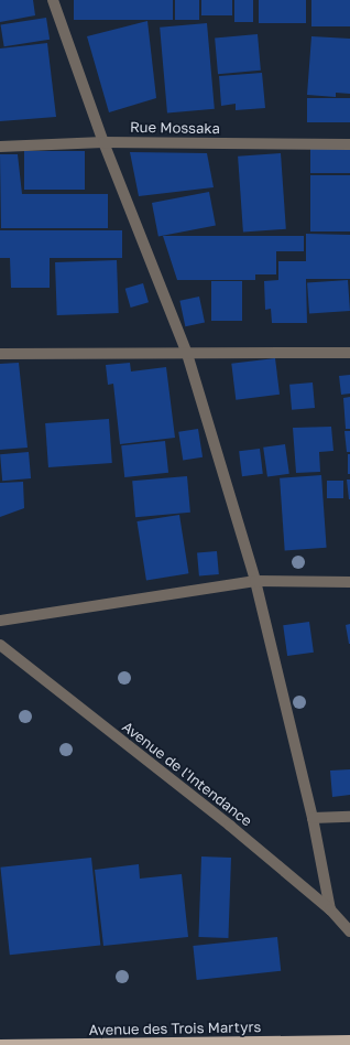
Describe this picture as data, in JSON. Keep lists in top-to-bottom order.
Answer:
{
  "streets": {
    "main road": ["Avenue des Trois Martyrs"],
    "street": ["Rue Mossaka", "Avenue de l'Intendance"]
  }
}
